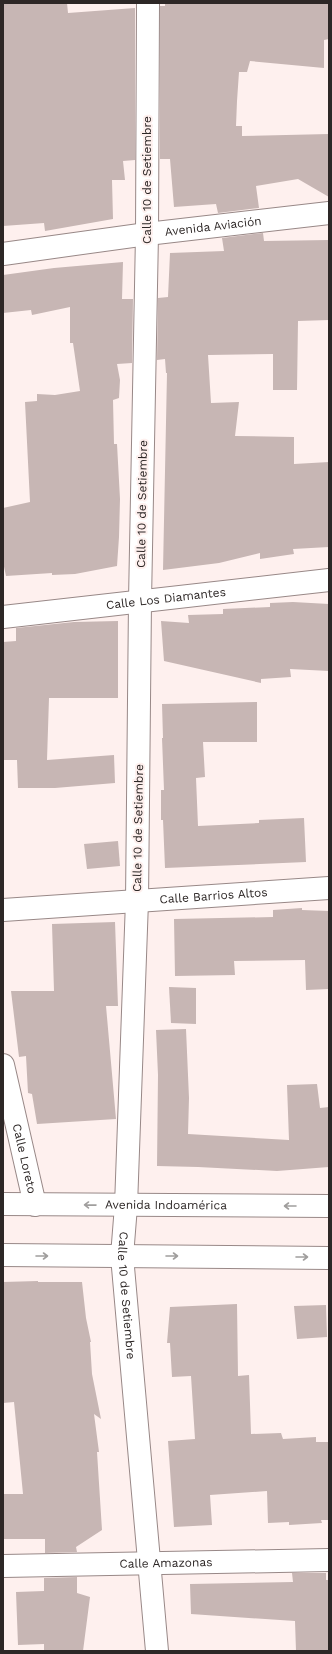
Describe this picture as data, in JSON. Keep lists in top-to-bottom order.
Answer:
{
  "streets": {
    "street": [
      "Calle 10 de Setiembre",
      "Avenida Aviación",
      "Calle Los Diamantes",
      "Calle Barrios Altos",
      "Calle Loreto",
      "Avenida Indoamérica",
      "Calle Amazonas"
    ]
  },
  "crossings": [
    ["Calle 10 de Setiembre", "Avenida Aviación"],
    ["Calle 10 de Setiembre", "Calle Los Diamantes"],
    ["Calle 10 de Setiembre", "Calle Barrios Altos"],
    ["Calle 10 de Setiembre", "Avenida Indoamérica"],
    ["Calle 10 de Setiembre", "Calle Amazonas"],
    ["Calle Loreto", "Avenida Indoamérica"]
  ]
}
